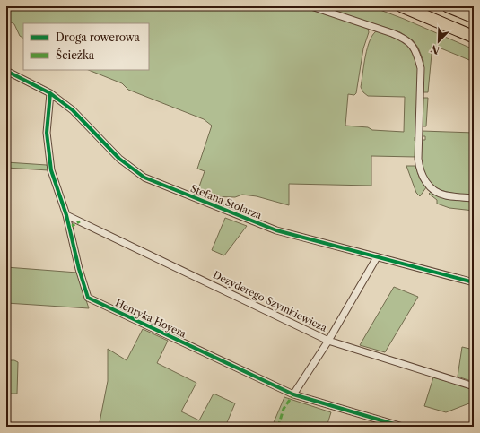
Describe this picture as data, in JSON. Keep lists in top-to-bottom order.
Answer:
{
  "streets": {
    "street": ["Stefana Stolarza", "Dezyderego Szymkiewicza", "Henryka Hoyera"]
  },
  "crossings": [
    ["Stefana Stolarza", "Henryka Hoyera"],
    ["Dezyderego Szymkiewicza", "Henryka Hoyera"]
  ],
  "legend": ["Droga rowerowa", "Ścieżka"],
  "north": "bottom left"
}
